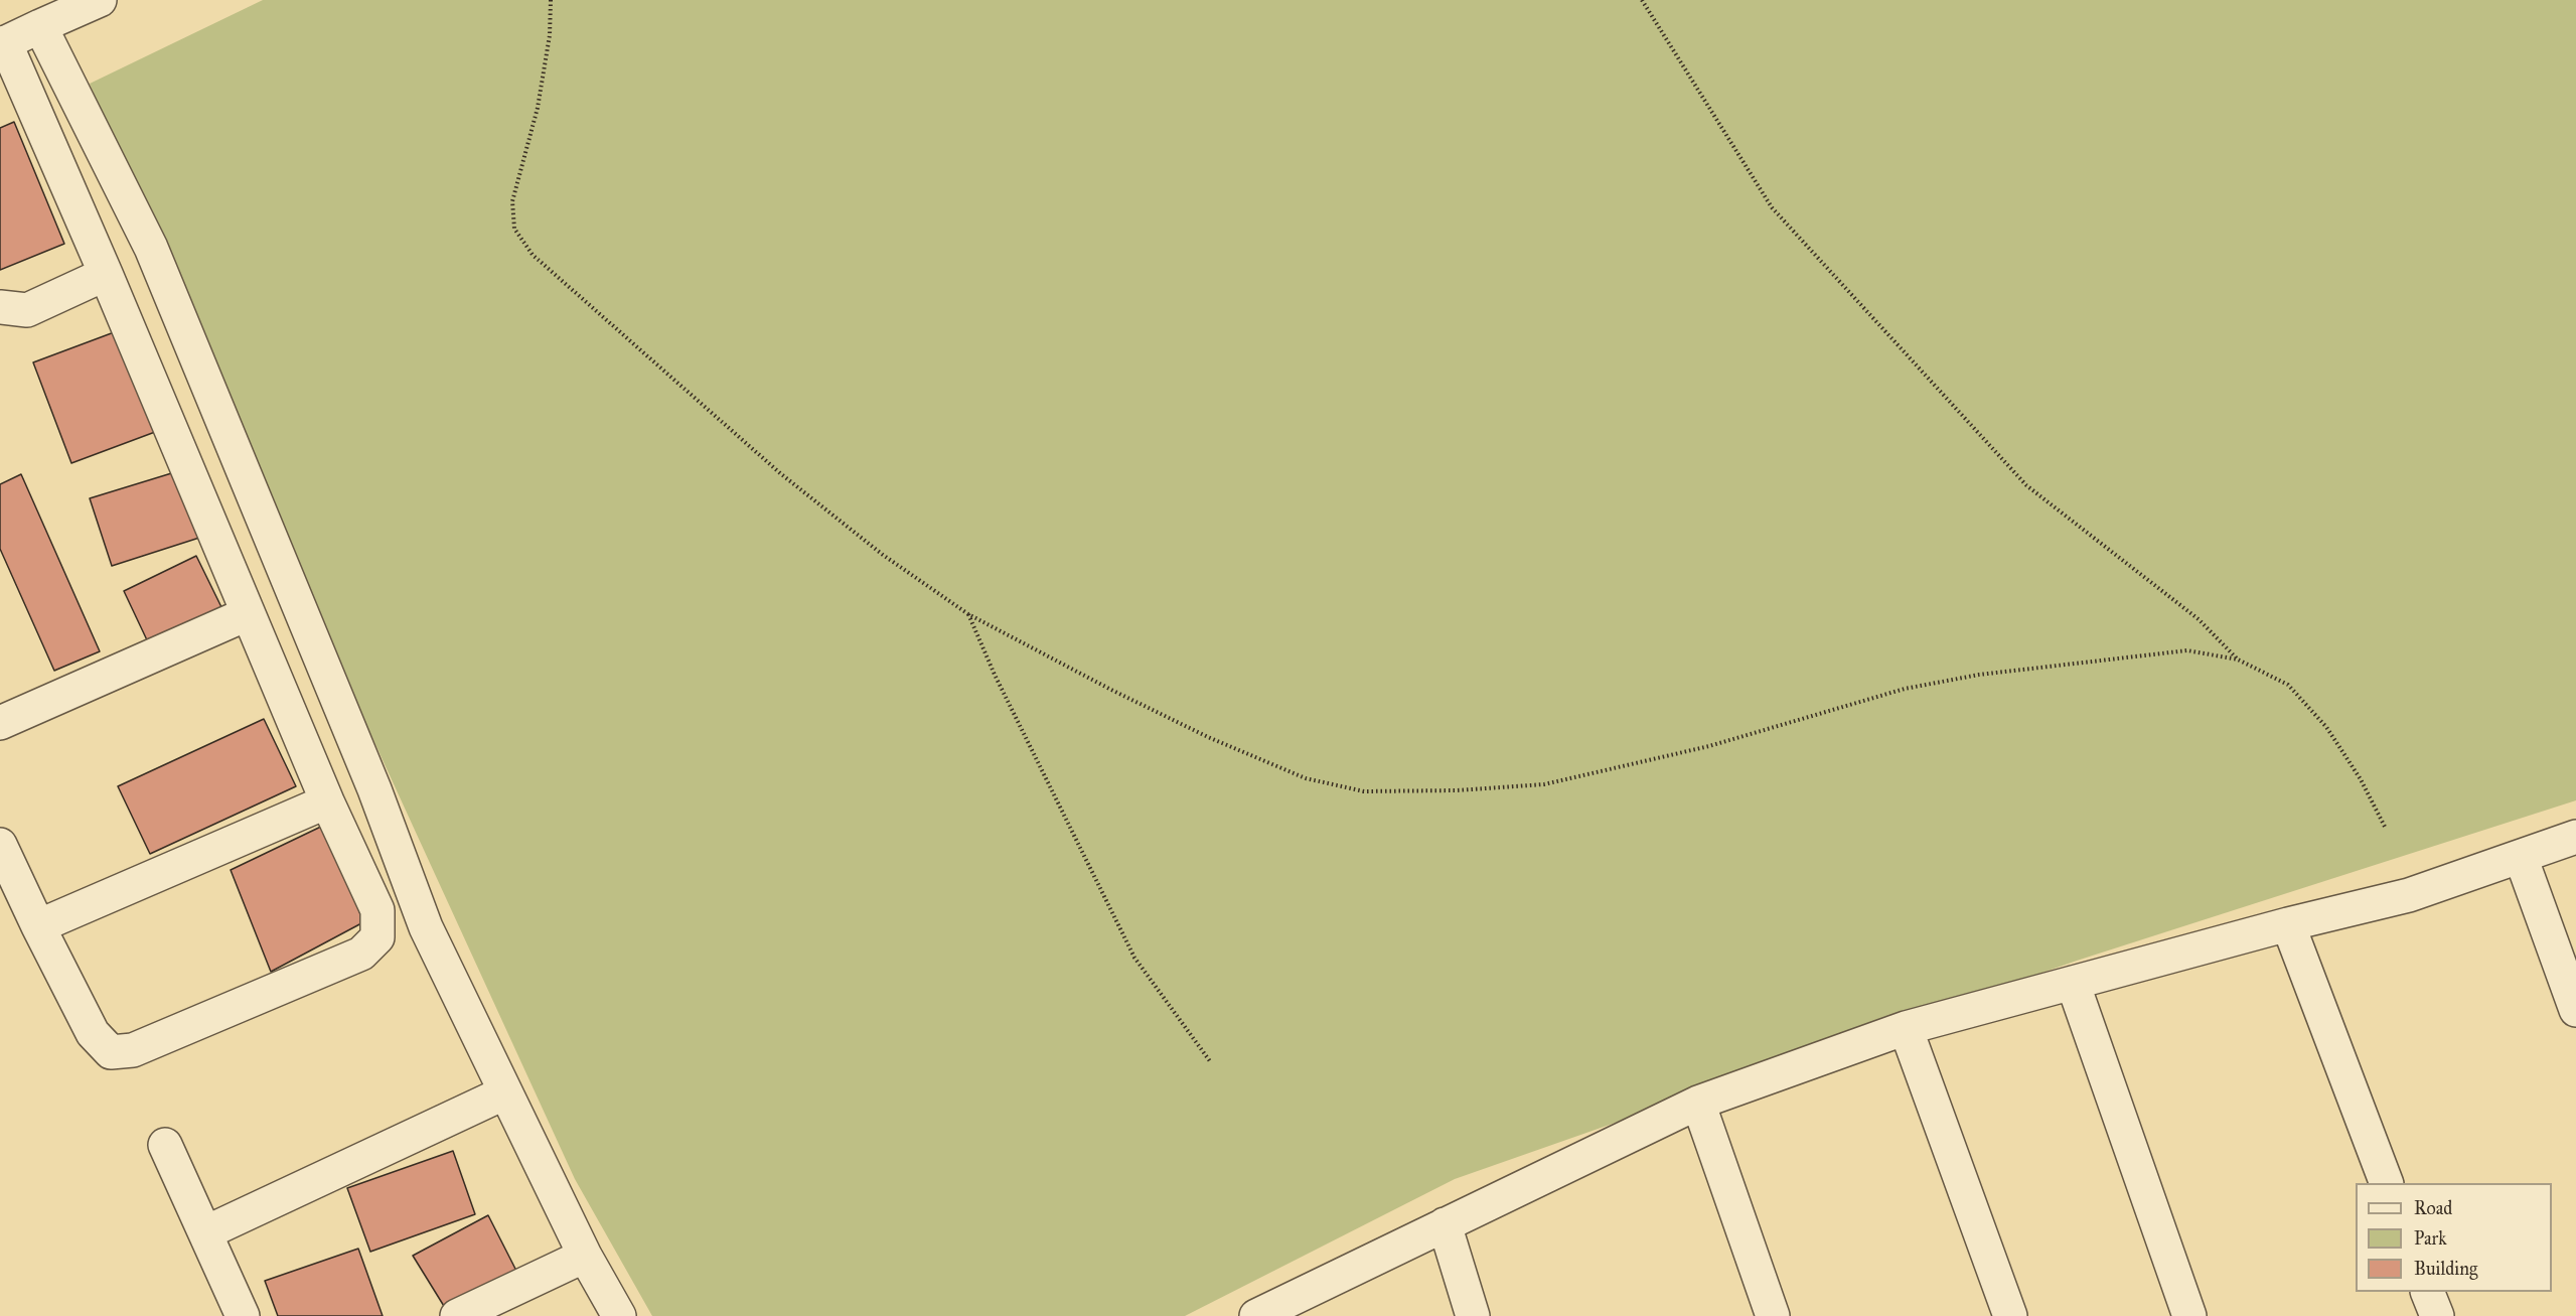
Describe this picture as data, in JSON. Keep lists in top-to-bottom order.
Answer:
{
  "legend": ["Road", "Park", "Building"]
}
